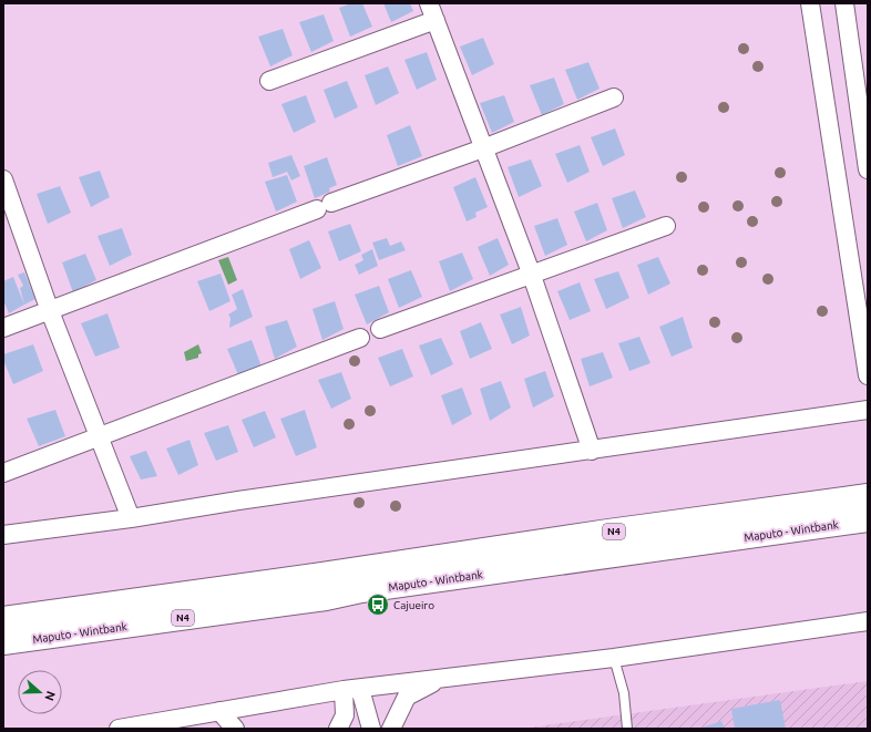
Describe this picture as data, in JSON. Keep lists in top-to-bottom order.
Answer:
{
  "streets": {
    "highway": ["Maputo - Wintbank", "N4"]
  },
  "places": {
    "bus stop": ["Cajueiro"]
  },
  "north": "right"
}
